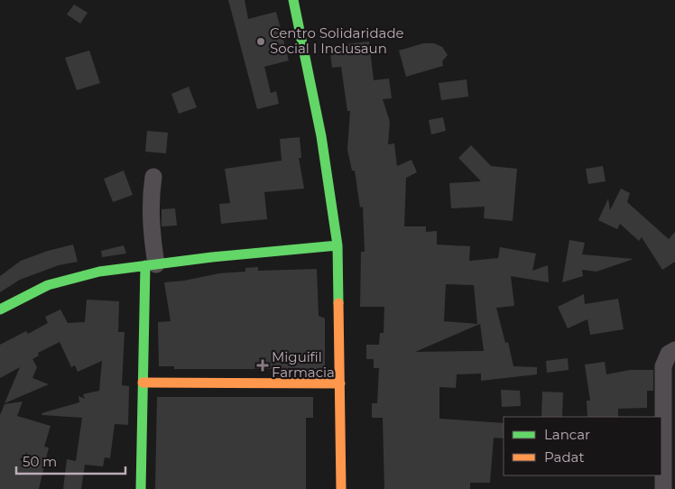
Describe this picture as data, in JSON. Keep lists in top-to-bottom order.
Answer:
{
  "places": {
    "other": ["Centro Solidaridade Social I Inclusaun"],
    "health": ["Miguifil Farmacia"]
  },
  "legend": ["Lancar", "Padat"],
  "scale_bar": "50 m"
}
